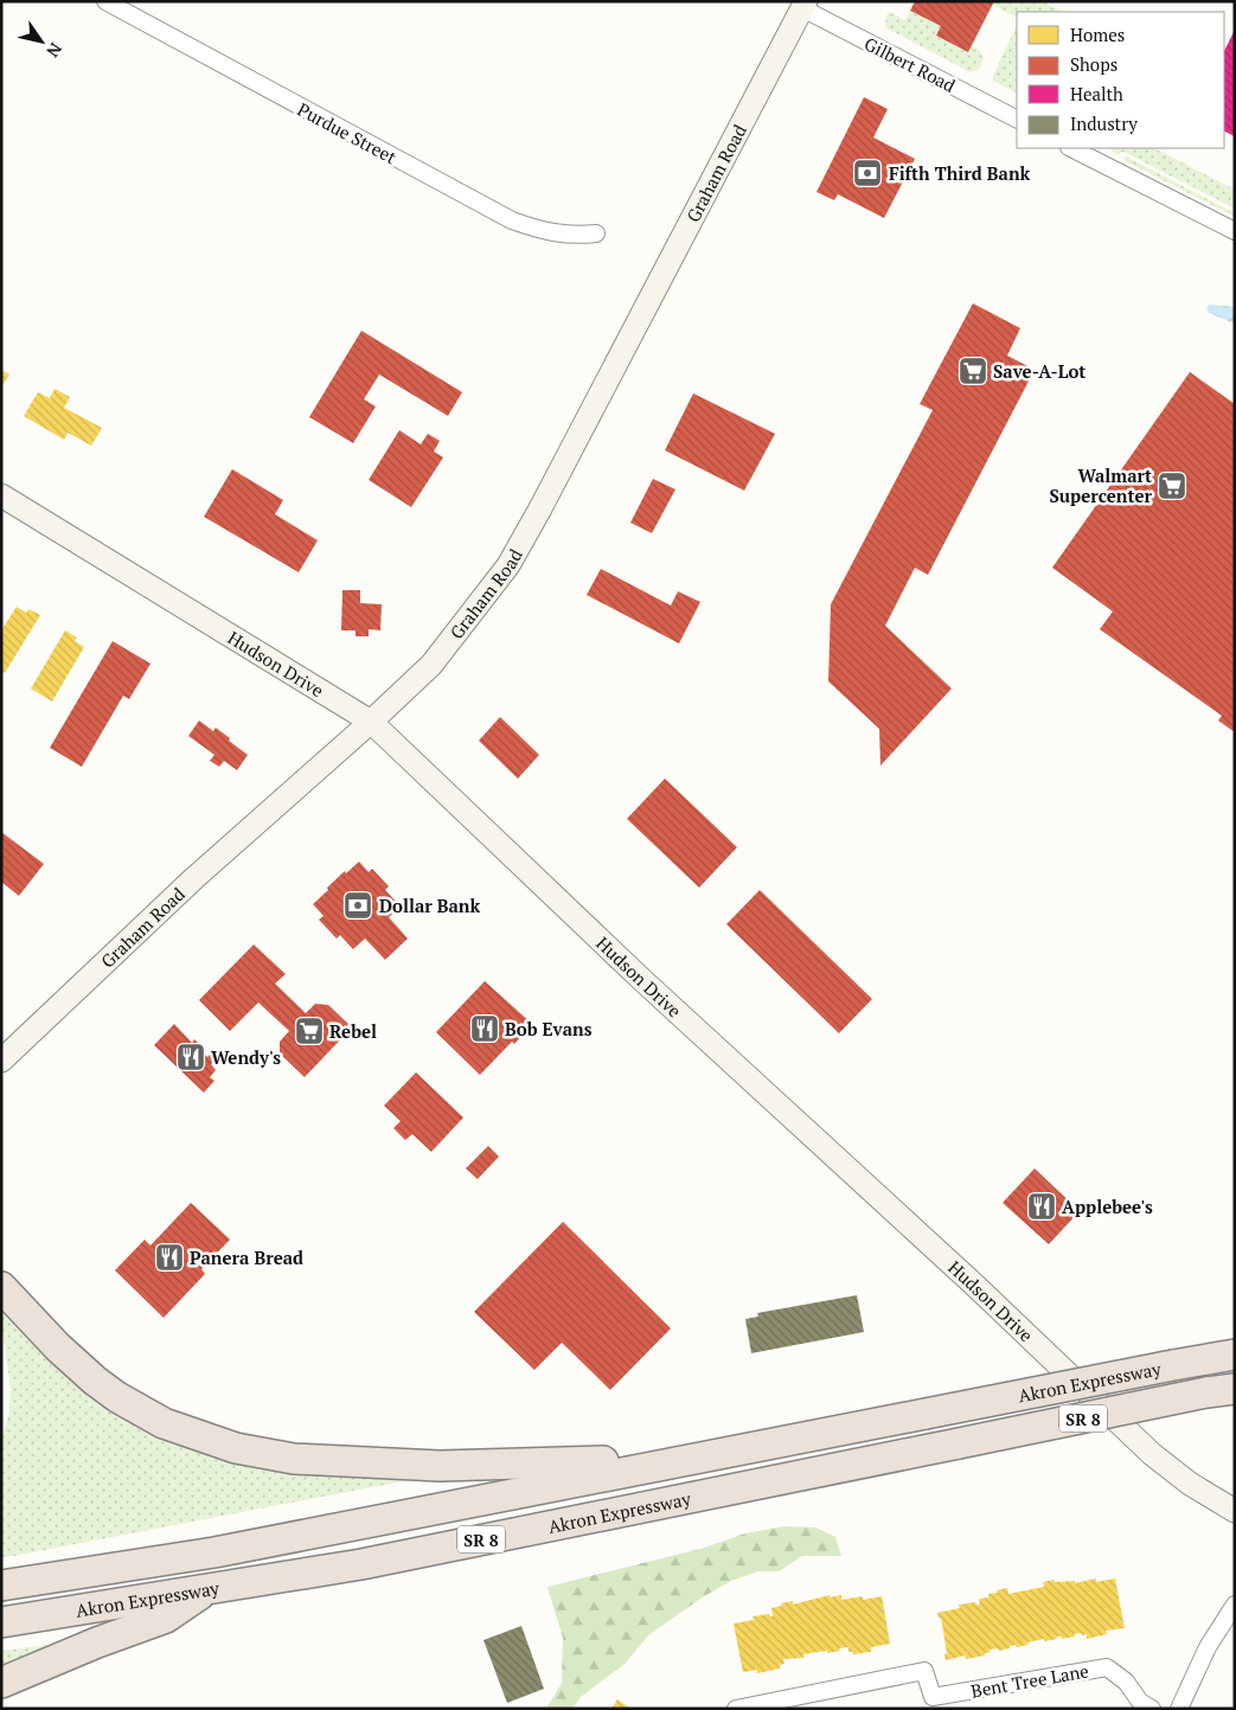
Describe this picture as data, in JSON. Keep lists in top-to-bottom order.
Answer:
{
  "streets": {
    "highway": ["Akron Expressway", "SR 8"],
    "street": [
      "Gilbert Road",
      "Purdue Street",
      "Graham Road",
      "Hudson Drive",
      "Bent Tree Lane"
    ]
  },
  "crossings": [
    ["Gilbert Road", "Graham Road"],
    ["Graham Road", "Hudson Drive"]
  ],
  "places": {
    "bank": ["Fifth Third Bank", "Dollar Bank"],
    "supermarket": ["Save-A-Lot", "Walmart Supercenter", "Rebel"],
    "restaurant": [
      "Bob Evans",
      "Wendy's",
      "Applebee's",
      "Panera Bread"
    ]
  },
  "legend": [
    "Homes",
    "Shops",
    "Health",
    "Industry"
  ],
  "north": "bottom right"
}
